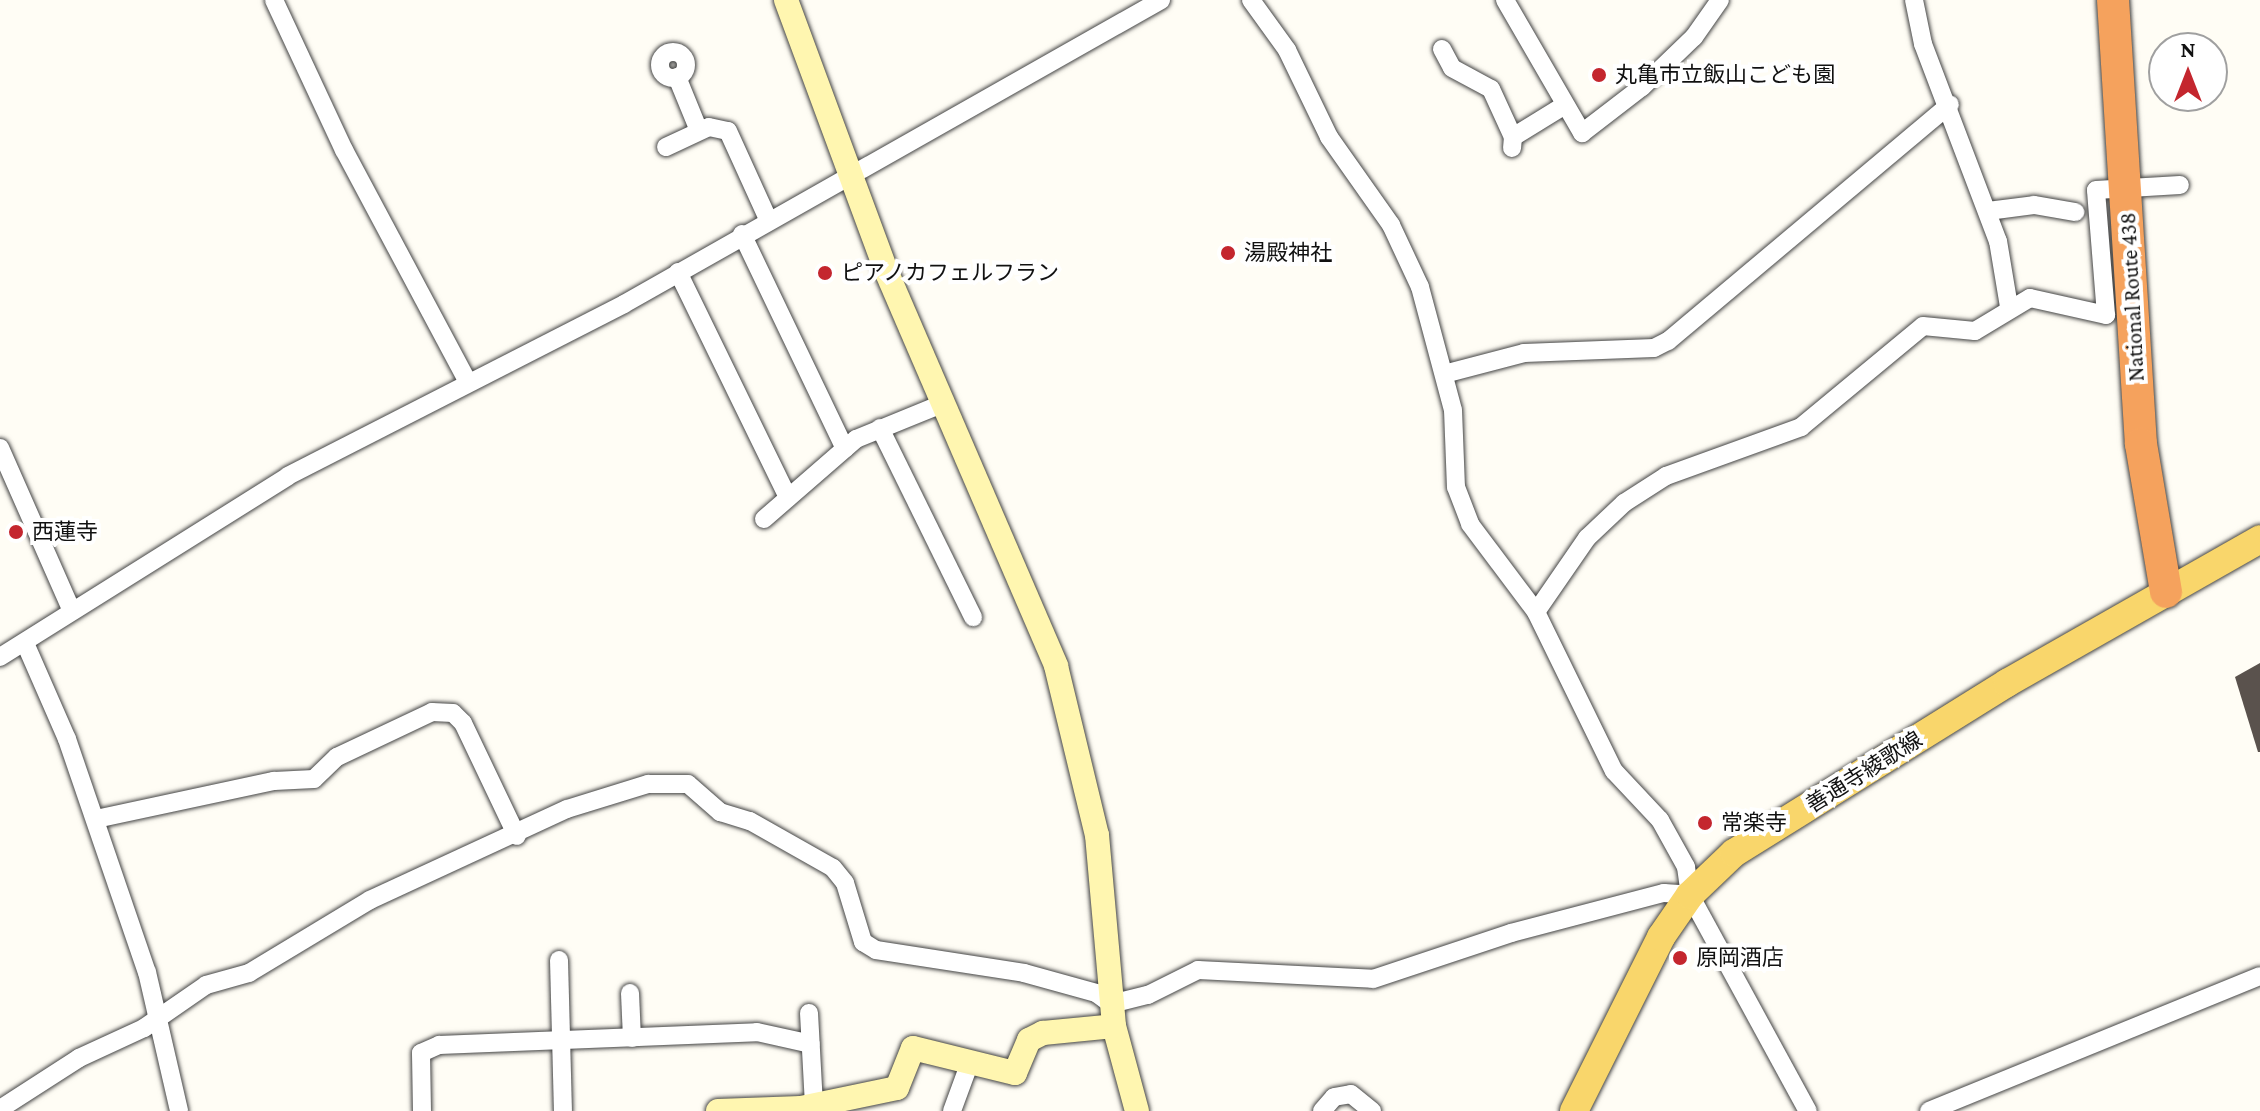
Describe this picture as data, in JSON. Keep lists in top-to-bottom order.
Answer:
{
  "streets": {
    "highway": ["National Route 438"],
    "main road": ["善通寺綾歌線"]
  },
  "crossings": [
    ["National Route 438", "善通寺綾歌線"]
  ],
  "places": [
    "丸亀市立飯山こども園",
    "湯殿神社",
    "ピアノカフェルフラン",
    "西蓮寺",
    "常楽寺",
    "原岡酒店"
  ],
  "north": "top"
}
